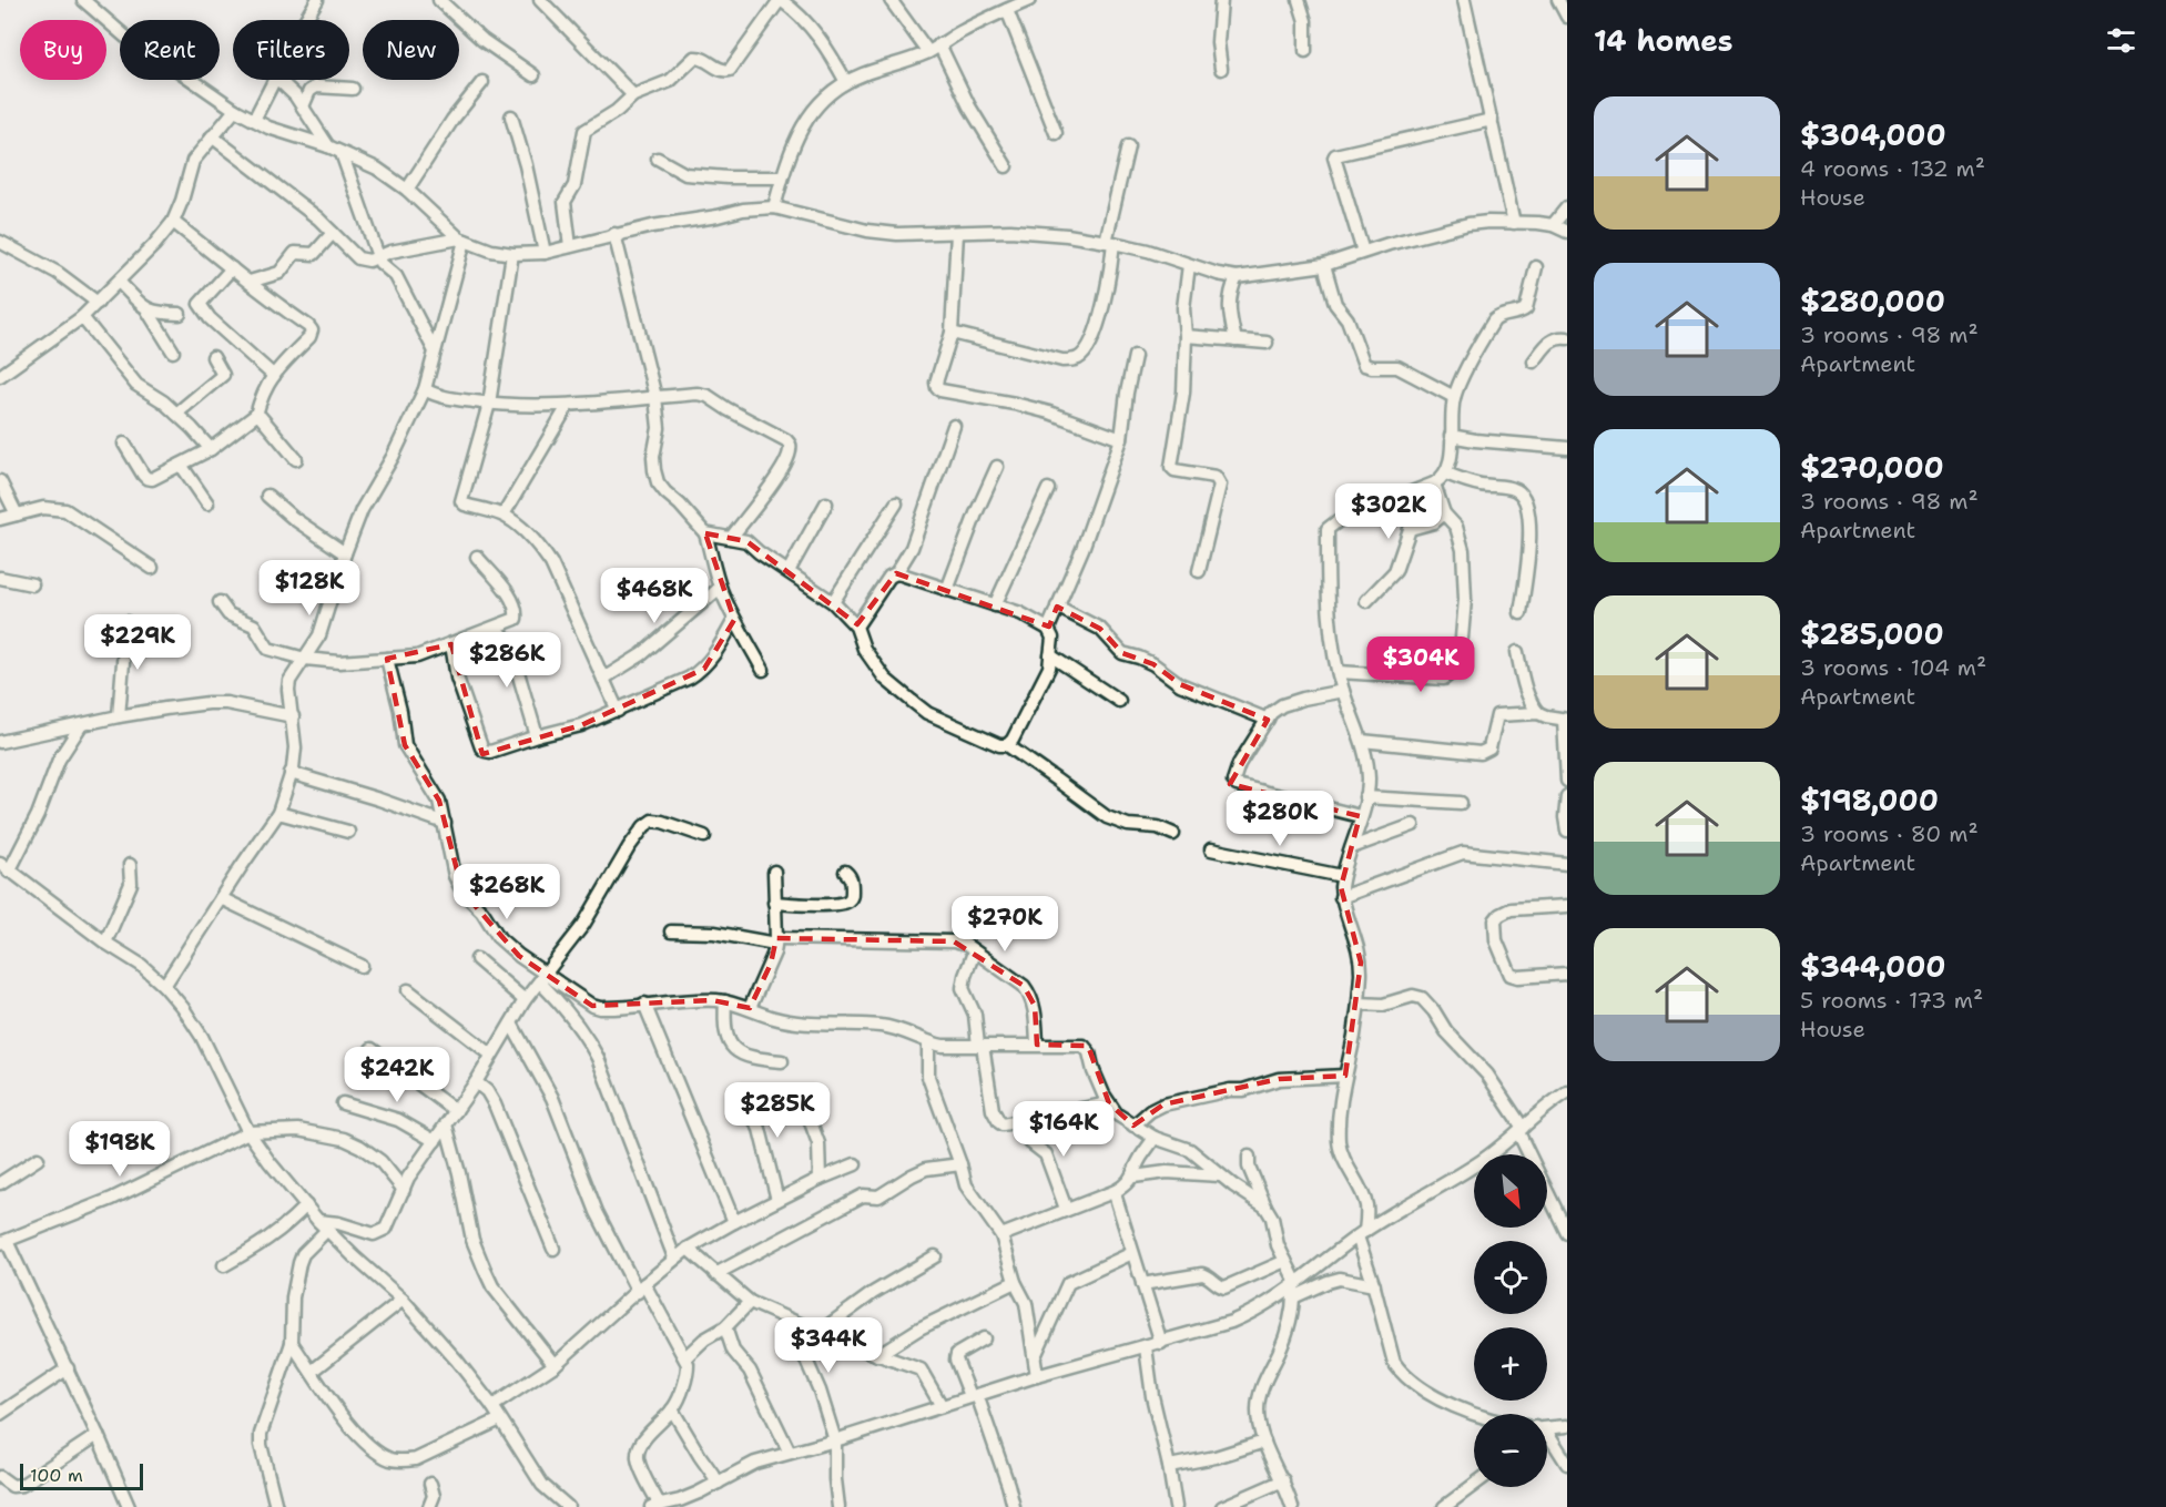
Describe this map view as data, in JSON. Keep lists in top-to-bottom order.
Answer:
{
  "scale_bar": "100 m",
  "north": "bottom right",
  "page": {
    "heading": "14 homes",
    "chip": [
      "Buy",
      "Rent",
      "Filters",
      "New"
    ],
    "list": [
      {
        "name": "$304,000",
        "note": "4 rooms · 132 m² · House"
      },
      {
        "name": "$280,000",
        "note": "3 rooms · 98 m² · Apartment"
      },
      {
        "name": "$270,000",
        "note": "3 rooms · 98 m² · Apartment"
      },
      {
        "name": "$285,000",
        "note": "3 rooms · 104 m² · Apartment"
      },
      {
        "name": "$198,000",
        "note": "3 rooms · 80 m² · Apartment"
      },
      {
        "name": "$344,000",
        "note": "5 rooms · 173 m² · House"
      }
    ],
    "price": [
      "$302K",
      "$128K",
      "$468K",
      "$229K",
      "$286K",
      "$304K",
      "$280K",
      "$268K",
      "$270K",
      "$242K",
      "$285K",
      "$164K",
      "$198K",
      "$344K"
    ],
    "map_buttons": ["+", "−"],
    "scale": "100 m"
  }
}
